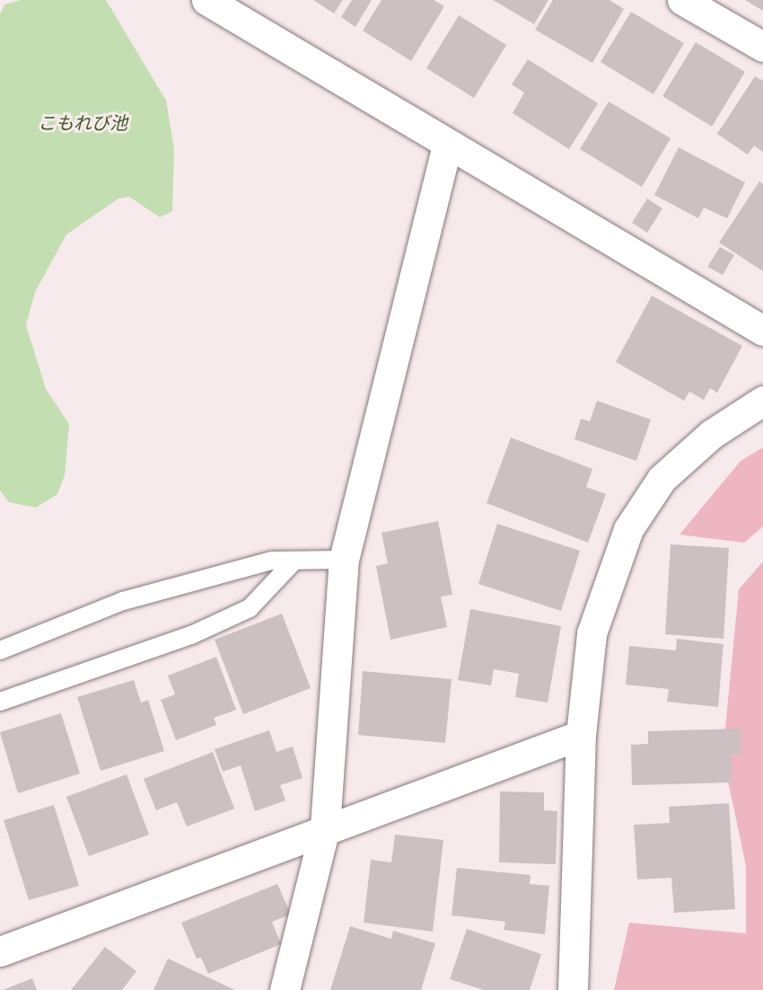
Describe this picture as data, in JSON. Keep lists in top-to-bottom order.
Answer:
{
  "water": ["こもれび池"]
}
